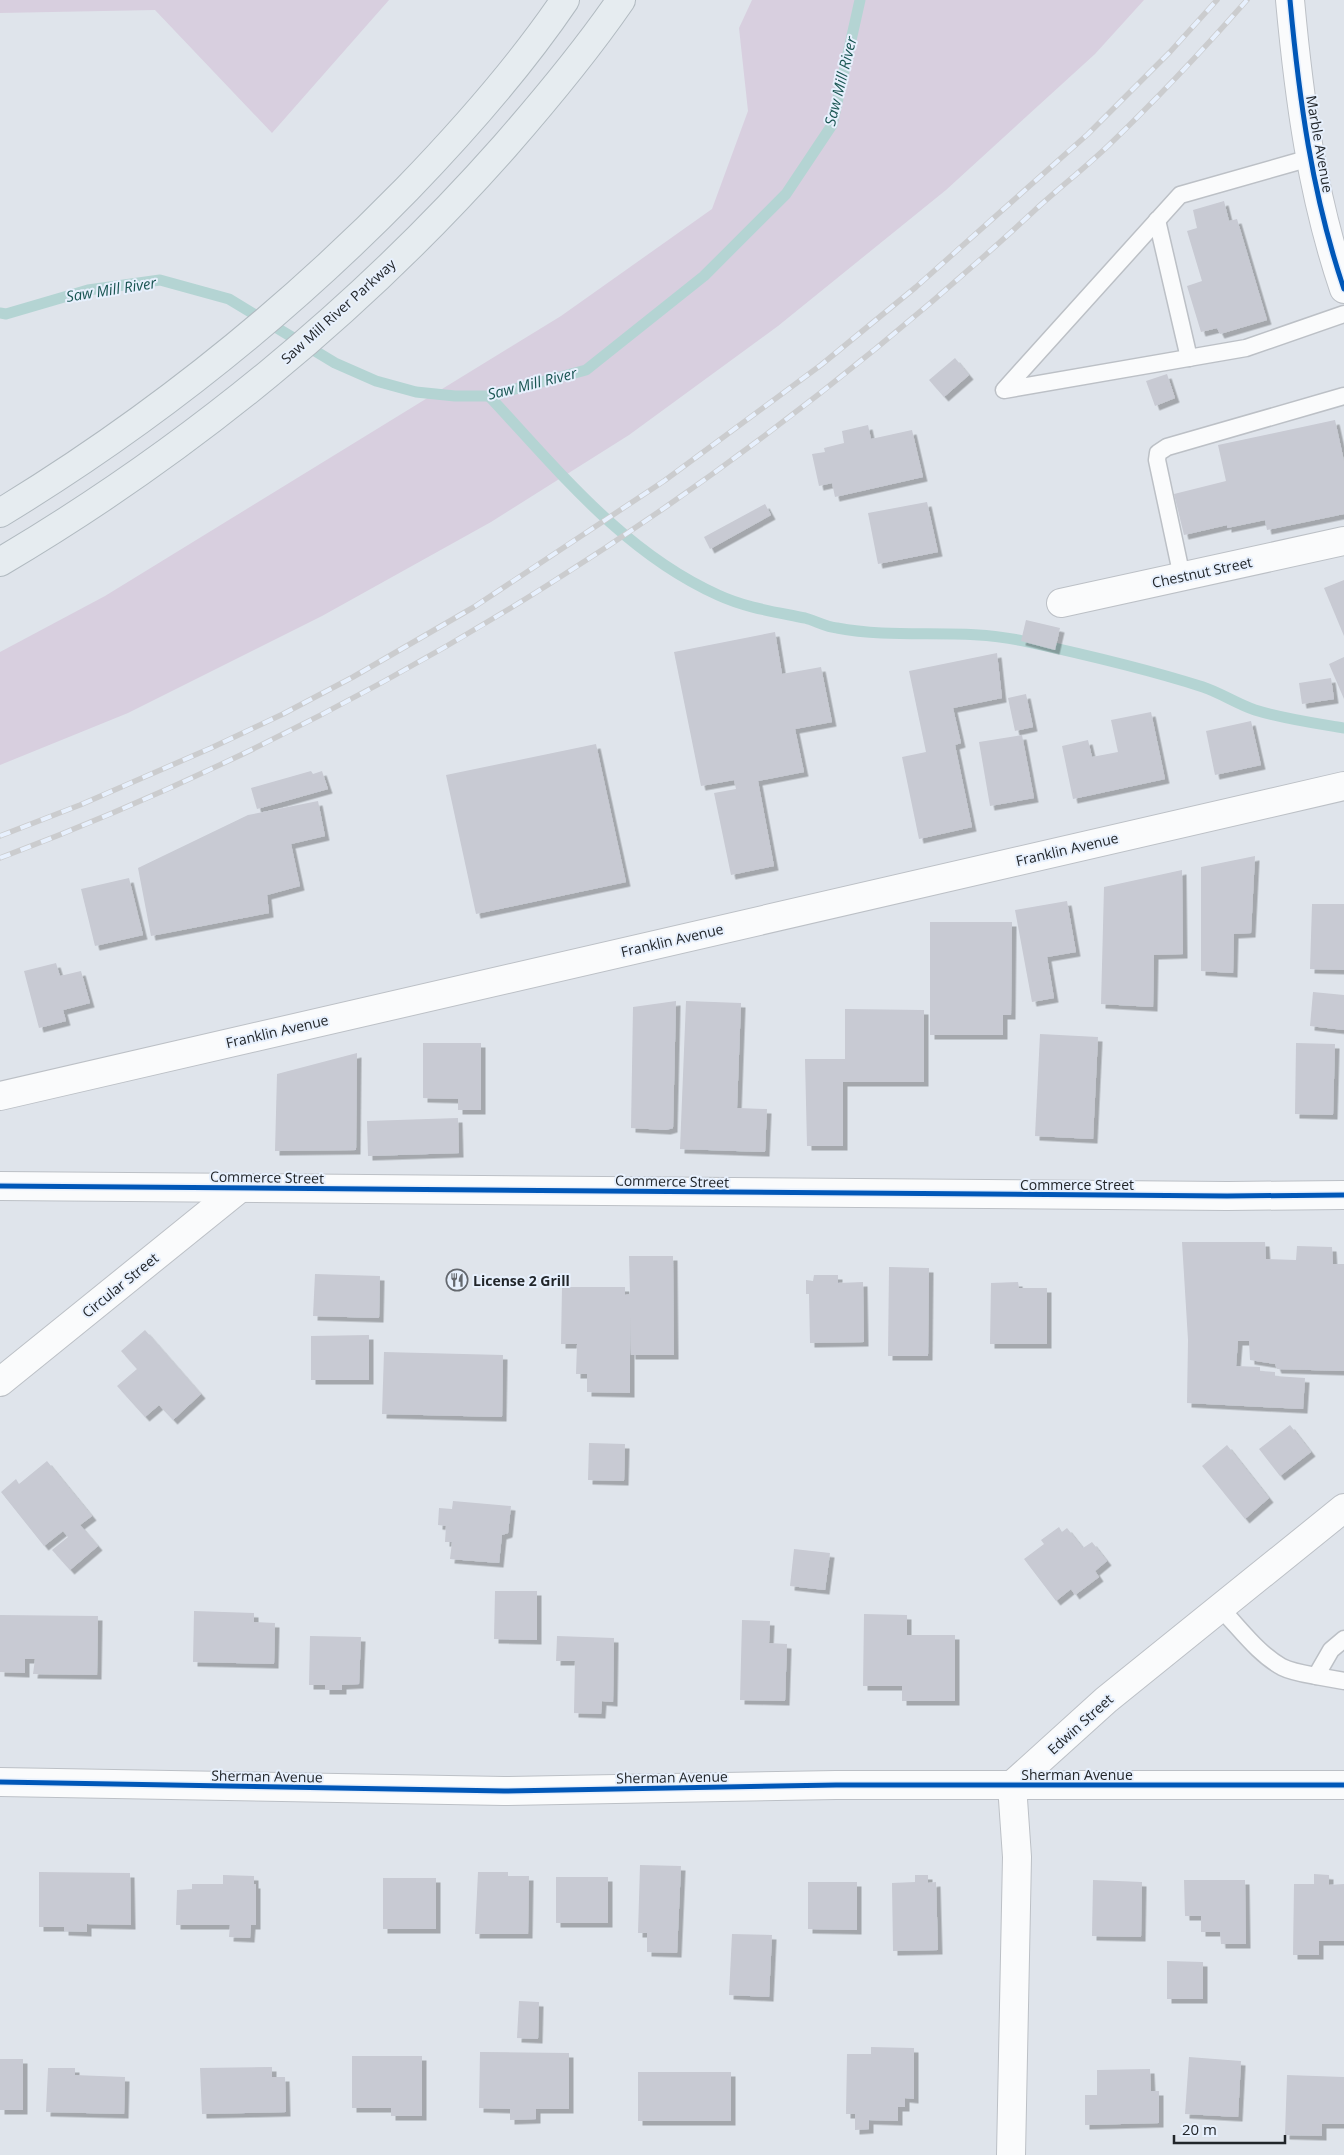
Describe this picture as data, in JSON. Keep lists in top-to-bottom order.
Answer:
{
  "streets": {
    "highway": ["Saw Mill River Parkway"],
    "street": [
      "Marble Avenue",
      "Chestnut Street",
      "Franklin Avenue",
      "Commerce Street",
      "Circular Street",
      "Edwin Street",
      "Sherman Avenue"
    ]
  },
  "crossings": [
    ["Commerce Street", "Circular Street"],
    ["Edwin Street", "Sherman Avenue"]
  ],
  "water": ["Saw Mill River"],
  "places": {
    "restaurant": ["License 2 Grill"]
  },
  "scale_bar": "20 m"
}
